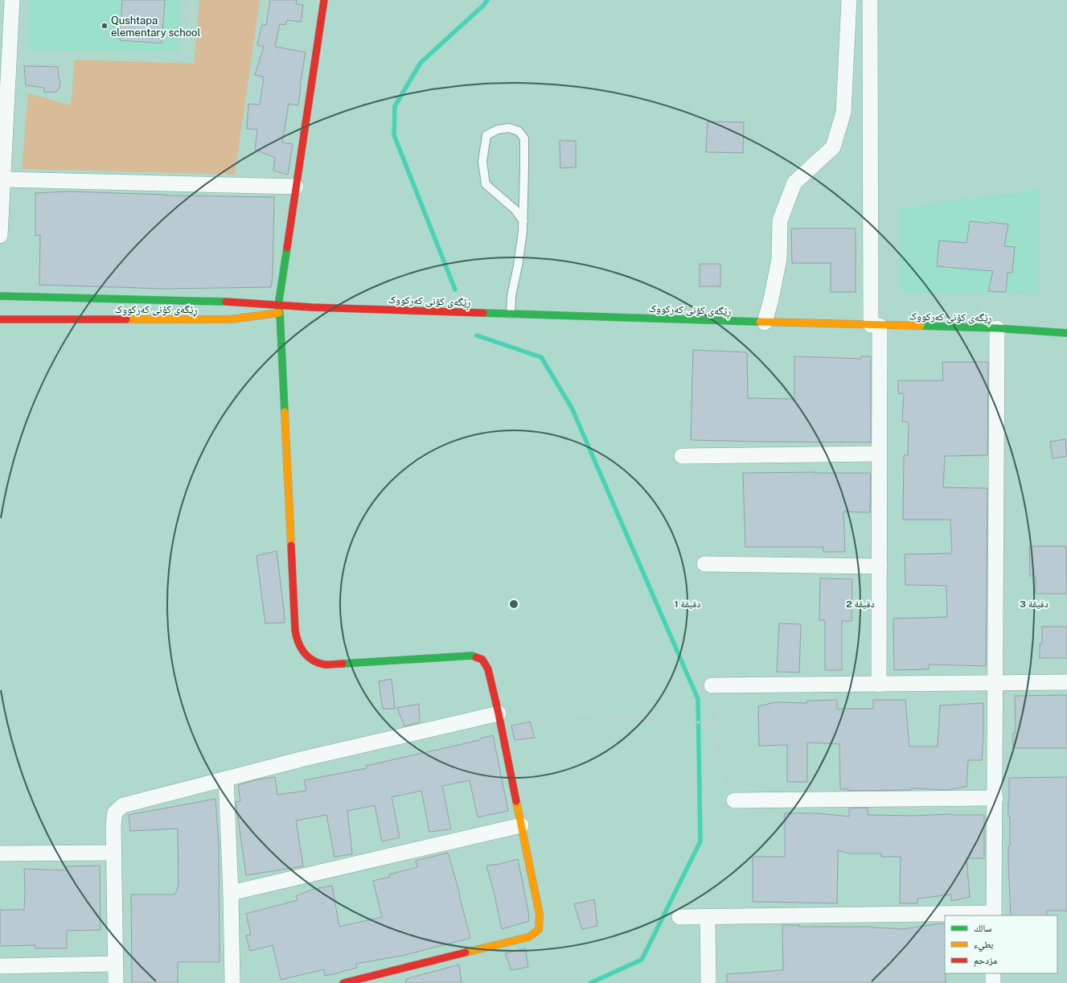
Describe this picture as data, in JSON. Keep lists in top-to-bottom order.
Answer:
{
  "streets": {
    "street": ["ڕێگەی کۆنی کەرکووک"]
  },
  "places": ["Qushtapa elementary school"],
  "legend": ["سالك", "بطيء", "مزدحم"],
  "rings": ["1 دقيقة", "2 دقيقة", "3 دقيقة"]
}
